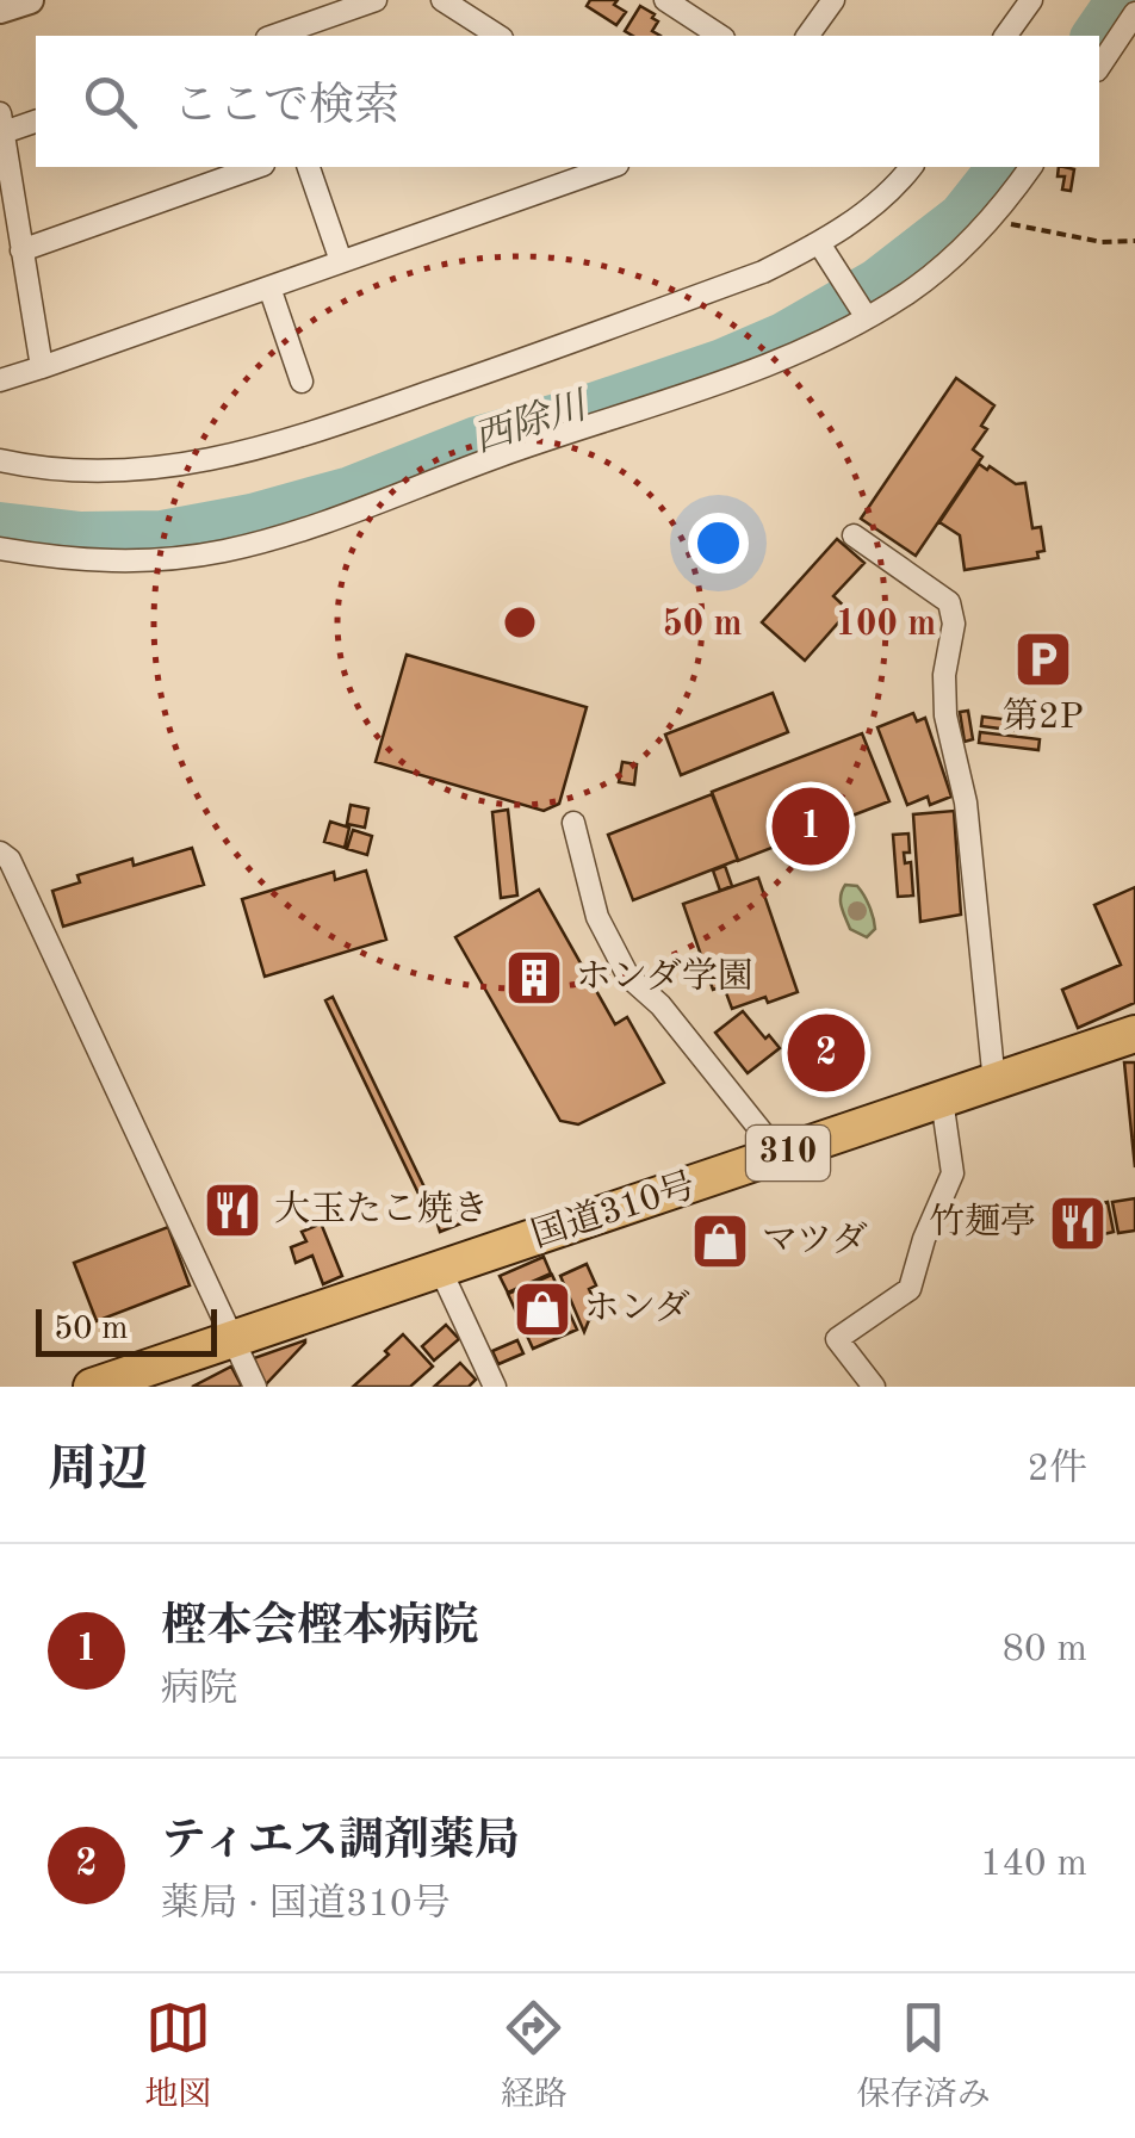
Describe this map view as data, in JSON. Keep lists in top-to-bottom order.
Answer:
{
  "streets": {
    "highway": ["310", "国道310号"]
  },
  "water": ["西除川"],
  "places": {
    "parking": ["第2P"],
    "building": ["ホンダ学園"],
    "restaurant": ["大玉たこ焼き", "竹麺亭"],
    "shop": ["マツダ", "ホンダ"]
  },
  "scale_bar": "50 m",
  "page": {
    "search": "ここで検索",
    "pins": ["1", "2"],
    "scale": "50 m",
    "heading": ["周辺", "2件"],
    "list": [
      {
        "mark": "1",
        "name": "樫本会樫本病院",
        "note": "病院",
        "value": "80 m"
      },
      {
        "mark": "2",
        "name": "ティエス調剤薬局",
        "note": "薬局 · 国道310号",
        "value": "140 m"
      }
    ],
    "nav": ["地図", "経路", "保存済み"]
  },
  "rings": ["50 m", "100 m"]
}
